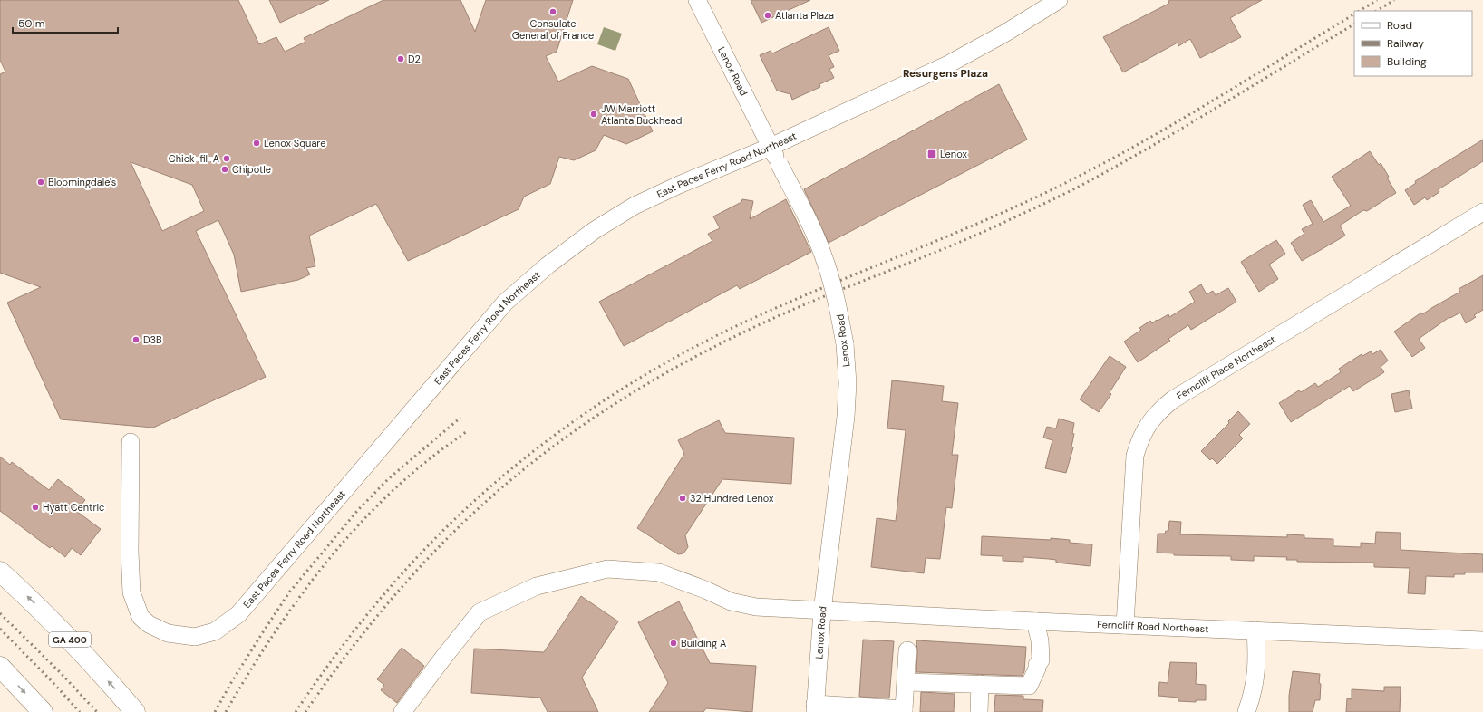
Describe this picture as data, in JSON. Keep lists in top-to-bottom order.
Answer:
{
  "streets": {
    "highway": ["GA 400"],
    "street": [
      "Lenox Road",
      "East Paces Ferry Road Northeast",
      "Ferncliff Place Northeast",
      "Ferncliff Road Northeast"
    ]
  },
  "crossings": [
    ["Lenox Road", "East Paces Ferry Road Northeast"],
    ["Lenox Road", "Ferncliff Road Northeast"],
    ["Ferncliff Place Northeast", "Ferncliff Road Northeast"]
  ],
  "districts": ["Resurgens Plaza"],
  "places": {
    "other": [
      "Consulate General of France",
      "Atlanta Plaza",
      "D2",
      "JW Marriott Atlanta Buckhead",
      "Lenox Square",
      "Chick-fil-A",
      "Chipotle",
      "Bloomingdale's",
      "D3B",
      "32 Hundred Lenox",
      "Hyatt Centric",
      "Building A"
    ],
    "transit": ["Lenox"]
  },
  "legend": ["Road", "Railway", "Building"],
  "scale_bar": "50 m"
}
